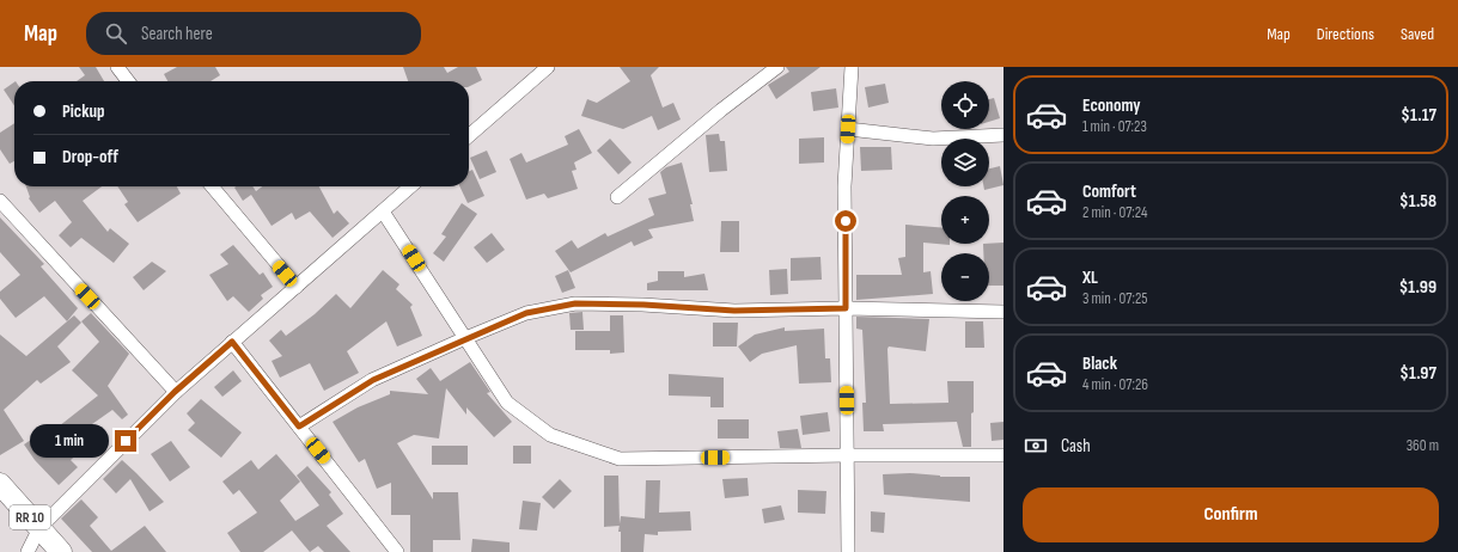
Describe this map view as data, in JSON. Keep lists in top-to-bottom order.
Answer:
{
  "streets": {
    "main road": ["RR 10"]
  },
  "page": {
    "header": "Map",
    "search": "Search here",
    "nav": ["Map", "Directions", "Saved"],
    "list": [
      {
        "name": "Economy",
        "note": "1 min · 07:23",
        "value": "$1.17"
      },
      {
        "name": "Comfort",
        "note": "2 min · 07:24",
        "value": "$1.58"
      },
      {
        "name": "XL",
        "note": "3 min · 07:25",
        "value": "$1.99"
      },
      {
        "name": "Black",
        "note": "4 min · 07:26",
        "value": "$1.97"
      }
    ],
    "map_buttons": ["+", "−"],
    "banner": ["Pickup", "Drop-off"],
    "pay": ["Cash", "360 m"],
    "bubble": "1 min",
    "buttons": "Confirm"
  }
}
